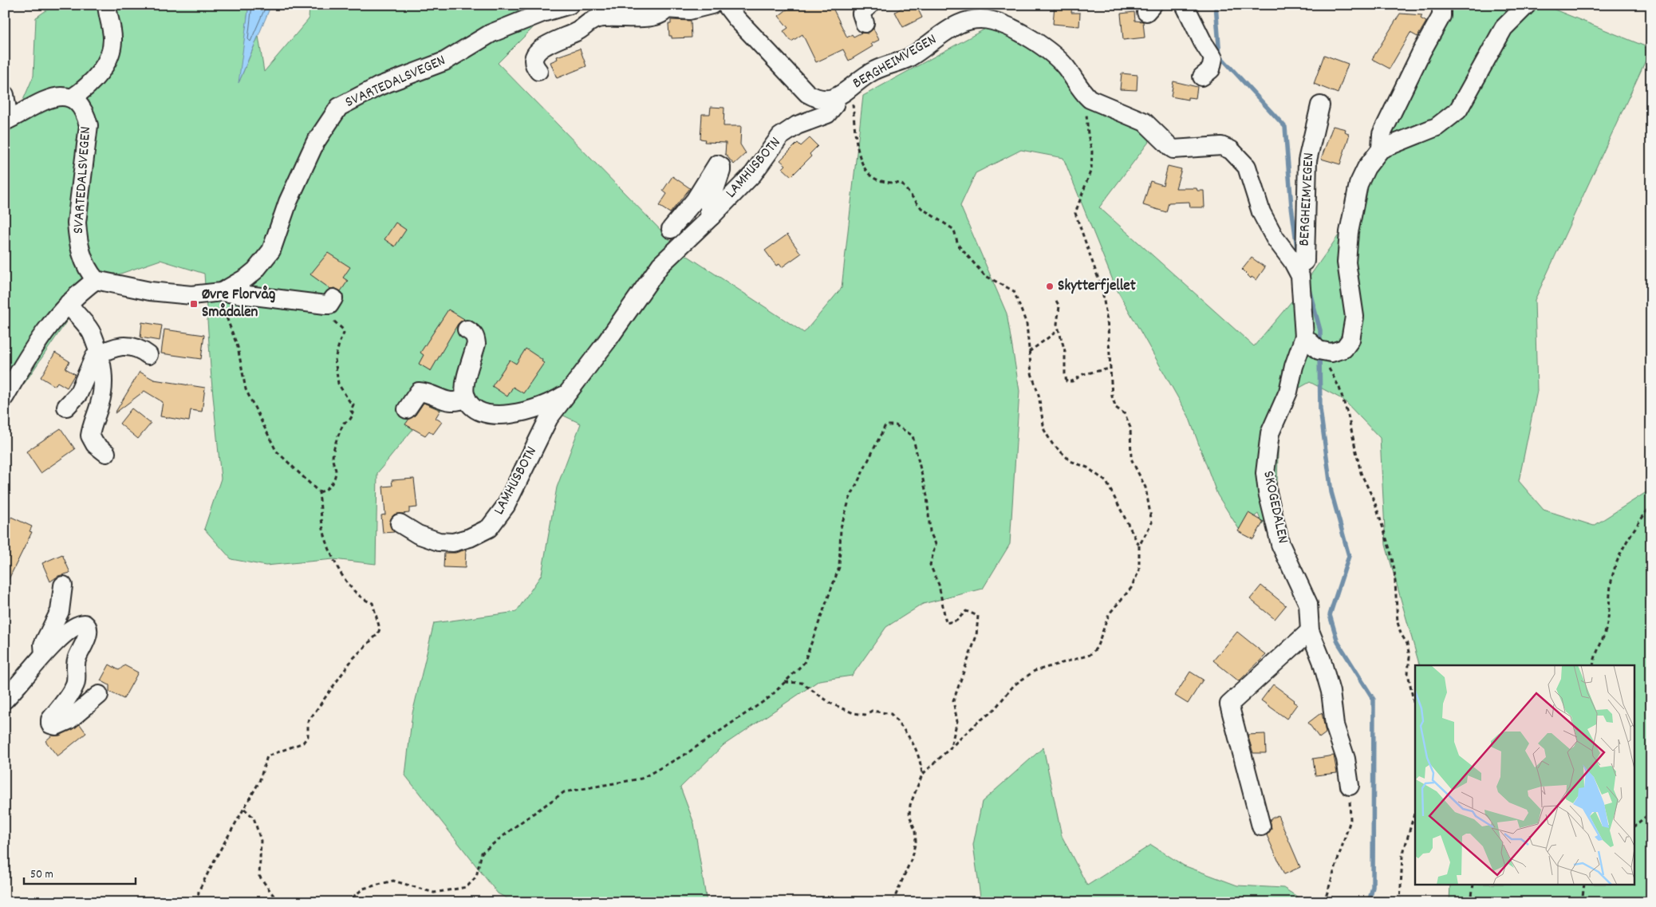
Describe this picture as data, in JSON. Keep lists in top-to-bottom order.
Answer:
{
  "streets": {
    "street": [
      "BERGHEIMVEGEN",
      "SVARTEDALSVEGEN",
      "LAMHUSBOTN",
      "SKOGEDALEN"
    ]
  },
  "crossings": [
    ["BERGHEIMVEGEN", "LAMHUSBOTN"],
    ["BERGHEIMVEGEN", "SKOGEDALEN"]
  ],
  "places": {
    "other": ["Skytterfjellet"],
    "transit": ["Øvre Florvåg Smådalen"]
  },
  "scale_bar": "50 m"
}
